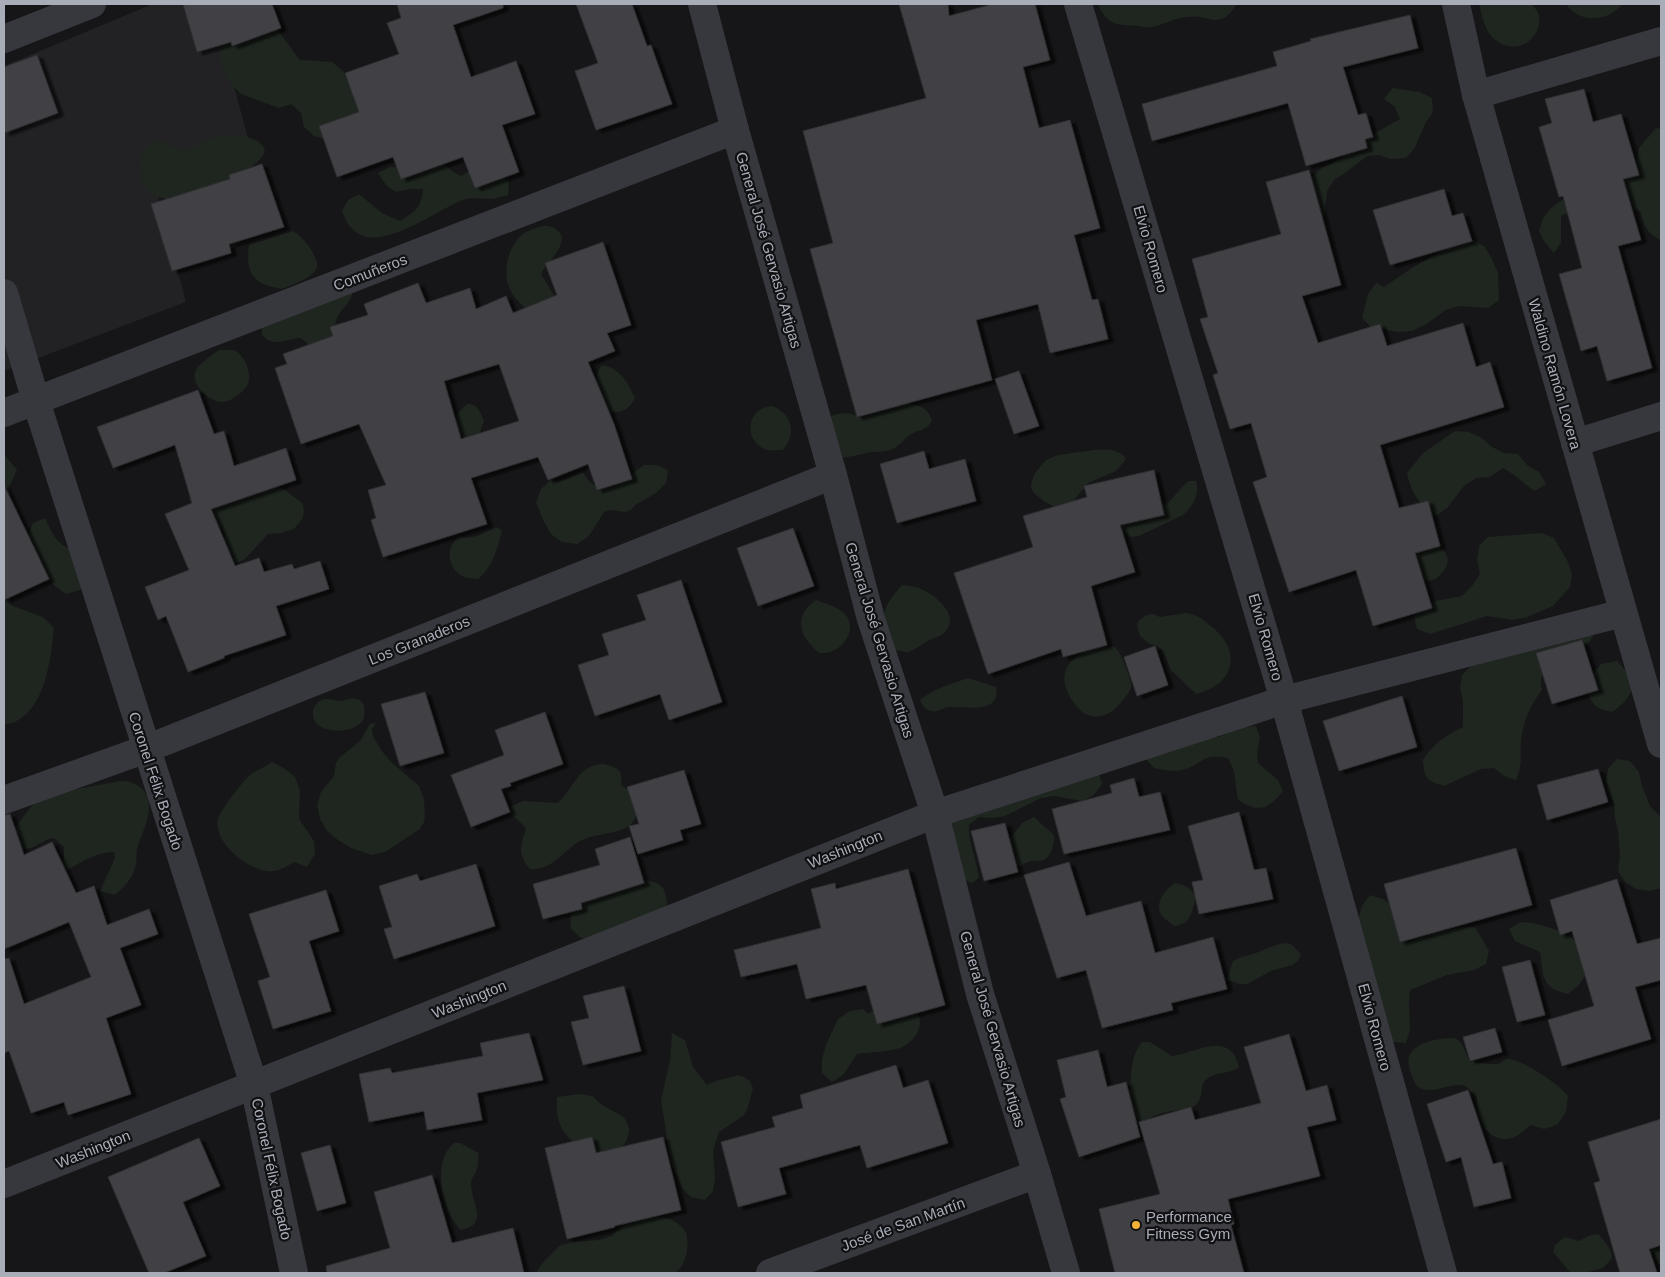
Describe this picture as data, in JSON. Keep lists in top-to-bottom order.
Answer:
{
  "streets": {
    "street": [
      "Elvio Romero",
      "General José Gervasio Artigas",
      "Comuñeros",
      "Waldino Ramón Lovera",
      "Los Granaderos",
      "Coronel Félix Bogado",
      "Washington",
      "José de San Martín"
    ]
  },
  "crossings": [
    ["Elvio Romero", "Washington"],
    ["General José Gervasio Artigas", "Comuñeros"],
    ["General José Gervasio Artigas", "Los Granaderos"],
    ["General José Gervasio Artigas", "Washington"],
    ["General José Gervasio Artigas", "José de San Martín"],
    ["Comuñeros", "Coronel Félix Bogado"],
    ["Waldino Ramón Lovera", "Washington"],
    ["Los Granaderos", "Coronel Félix Bogado"],
    ["Coronel Félix Bogado", "Washington"]
  ],
  "places": ["Performance Fitness Gym"]
}
